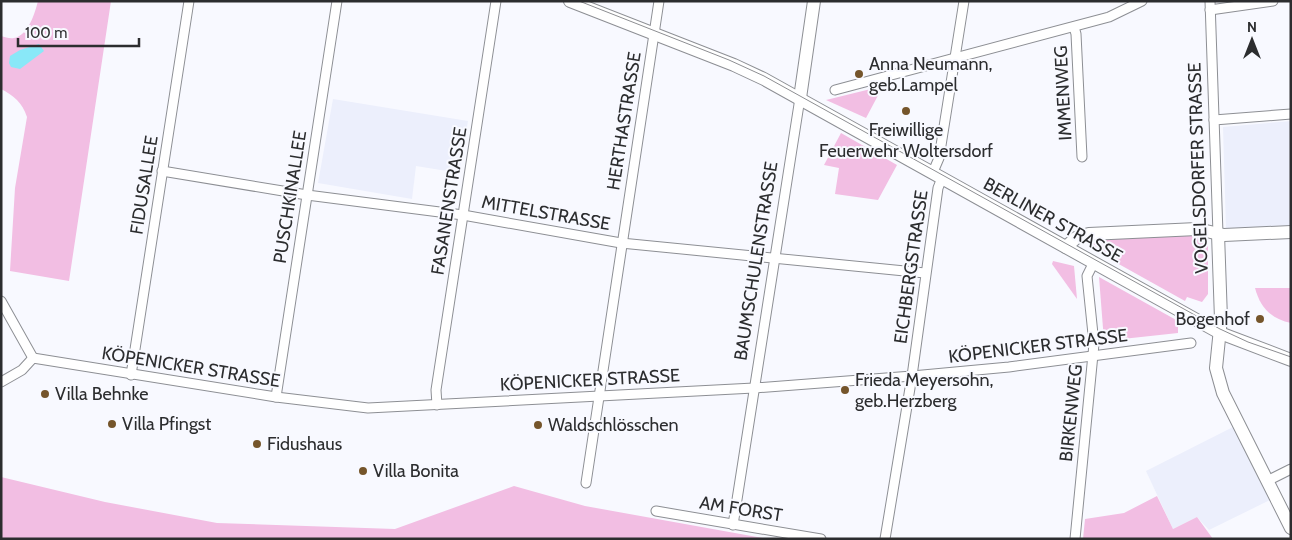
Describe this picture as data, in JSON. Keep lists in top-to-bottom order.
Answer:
{
  "streets": {
    "street": [
      "IMMENWEG",
      "HERTHASTRASSE",
      "VOGELSDORFER STRASSE",
      "FIDUSALLEE",
      "PUSCHKINALLEE",
      "FASANENSTRASSE",
      "MITTELSTRASSE",
      "BERLINER STRASSE",
      "BAUMSCHULENSTRASSE",
      "EICHBERGSTRASSE",
      "KÖPENICKER STRASSE",
      "BIRKENWEG",
      "AM FORST"
    ]
  },
  "crossings": [
    ["HERTHASTRASSE", "MITTELSTRASSE"],
    ["HERTHASTRASSE", "BERLINER STRASSE"],
    ["HERTHASTRASSE", "KÖPENICKER STRASSE"],
    ["VOGELSDORFER STRASSE", "BERLINER STRASSE"],
    ["FIDUSALLEE", "MITTELSTRASSE"],
    ["FIDUSALLEE", "KÖPENICKER STRASSE"],
    ["PUSCHKINALLEE", "MITTELSTRASSE"],
    ["PUSCHKINALLEE", "KÖPENICKER STRASSE"],
    ["FASANENSTRASSE", "MITTELSTRASSE"],
    ["FASANENSTRASSE", "KÖPENICKER STRASSE"],
    ["MITTELSTRASSE", "BAUMSCHULENSTRASSE"],
    ["MITTELSTRASSE", "EICHBERGSTRASSE"],
    ["BERLINER STRASSE", "BAUMSCHULENSTRASSE"],
    ["BERLINER STRASSE", "EICHBERGSTRASSE"],
    ["BERLINER STRASSE", "BIRKENWEG"],
    ["BAUMSCHULENSTRASSE", "KÖPENICKER STRASSE"],
    ["BAUMSCHULENSTRASSE", "AM FORST"],
    ["EICHBERGSTRASSE", "KÖPENICKER STRASSE"],
    ["KÖPENICKER STRASSE", "BIRKENWEG"]
  ],
  "places": [
    "Anna Neumann, geb.Lampel",
    "Freiwillige Feuerwehr Woltersdorf",
    "Bogenhof",
    "Frieda Meyersohn, geb.Herzberg",
    "Villa Behnke",
    "Villa Pfingst",
    "Waldschlösschen",
    "Fidushaus",
    "Villa Bonita"
  ],
  "scale_bar": "100 m",
  "north": "top"
}
